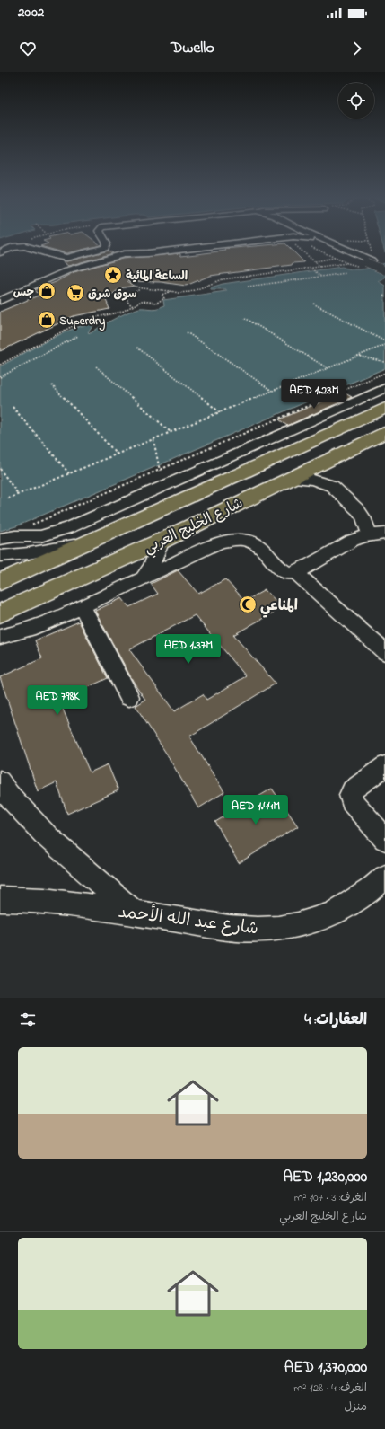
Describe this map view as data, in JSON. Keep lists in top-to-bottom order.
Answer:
{
  "streets": {
    "main road": ["شارع الخليج العربي"],
    "lane": ["شارع عبد الله الأحمد"]
  },
  "places": {
    "place": ["الساعة المائية"],
    "shop": ["جس", "Superdry"],
    "supermarket": ["سوق شرق"],
    "mosque": ["المناعي"]
  },
  "page": {
    "status": "20:02",
    "header": "Dwello",
    "price": [
      "AED 1.23M",
      "AED 1.37M",
      "AED 798K",
      "AED 1.44M"
    ],
    "heading": "العقارات: 4",
    "list": [
      {
        "name": "AED 1,230,000",
        "note": "الغرف: 3 · 107 m² · شارع الخليج العربي"
      },
      {
        "name": "AED 1,370,000",
        "note": "الغرف: 4 · 128 m² · منزل"
      }
    ]
  }
}
